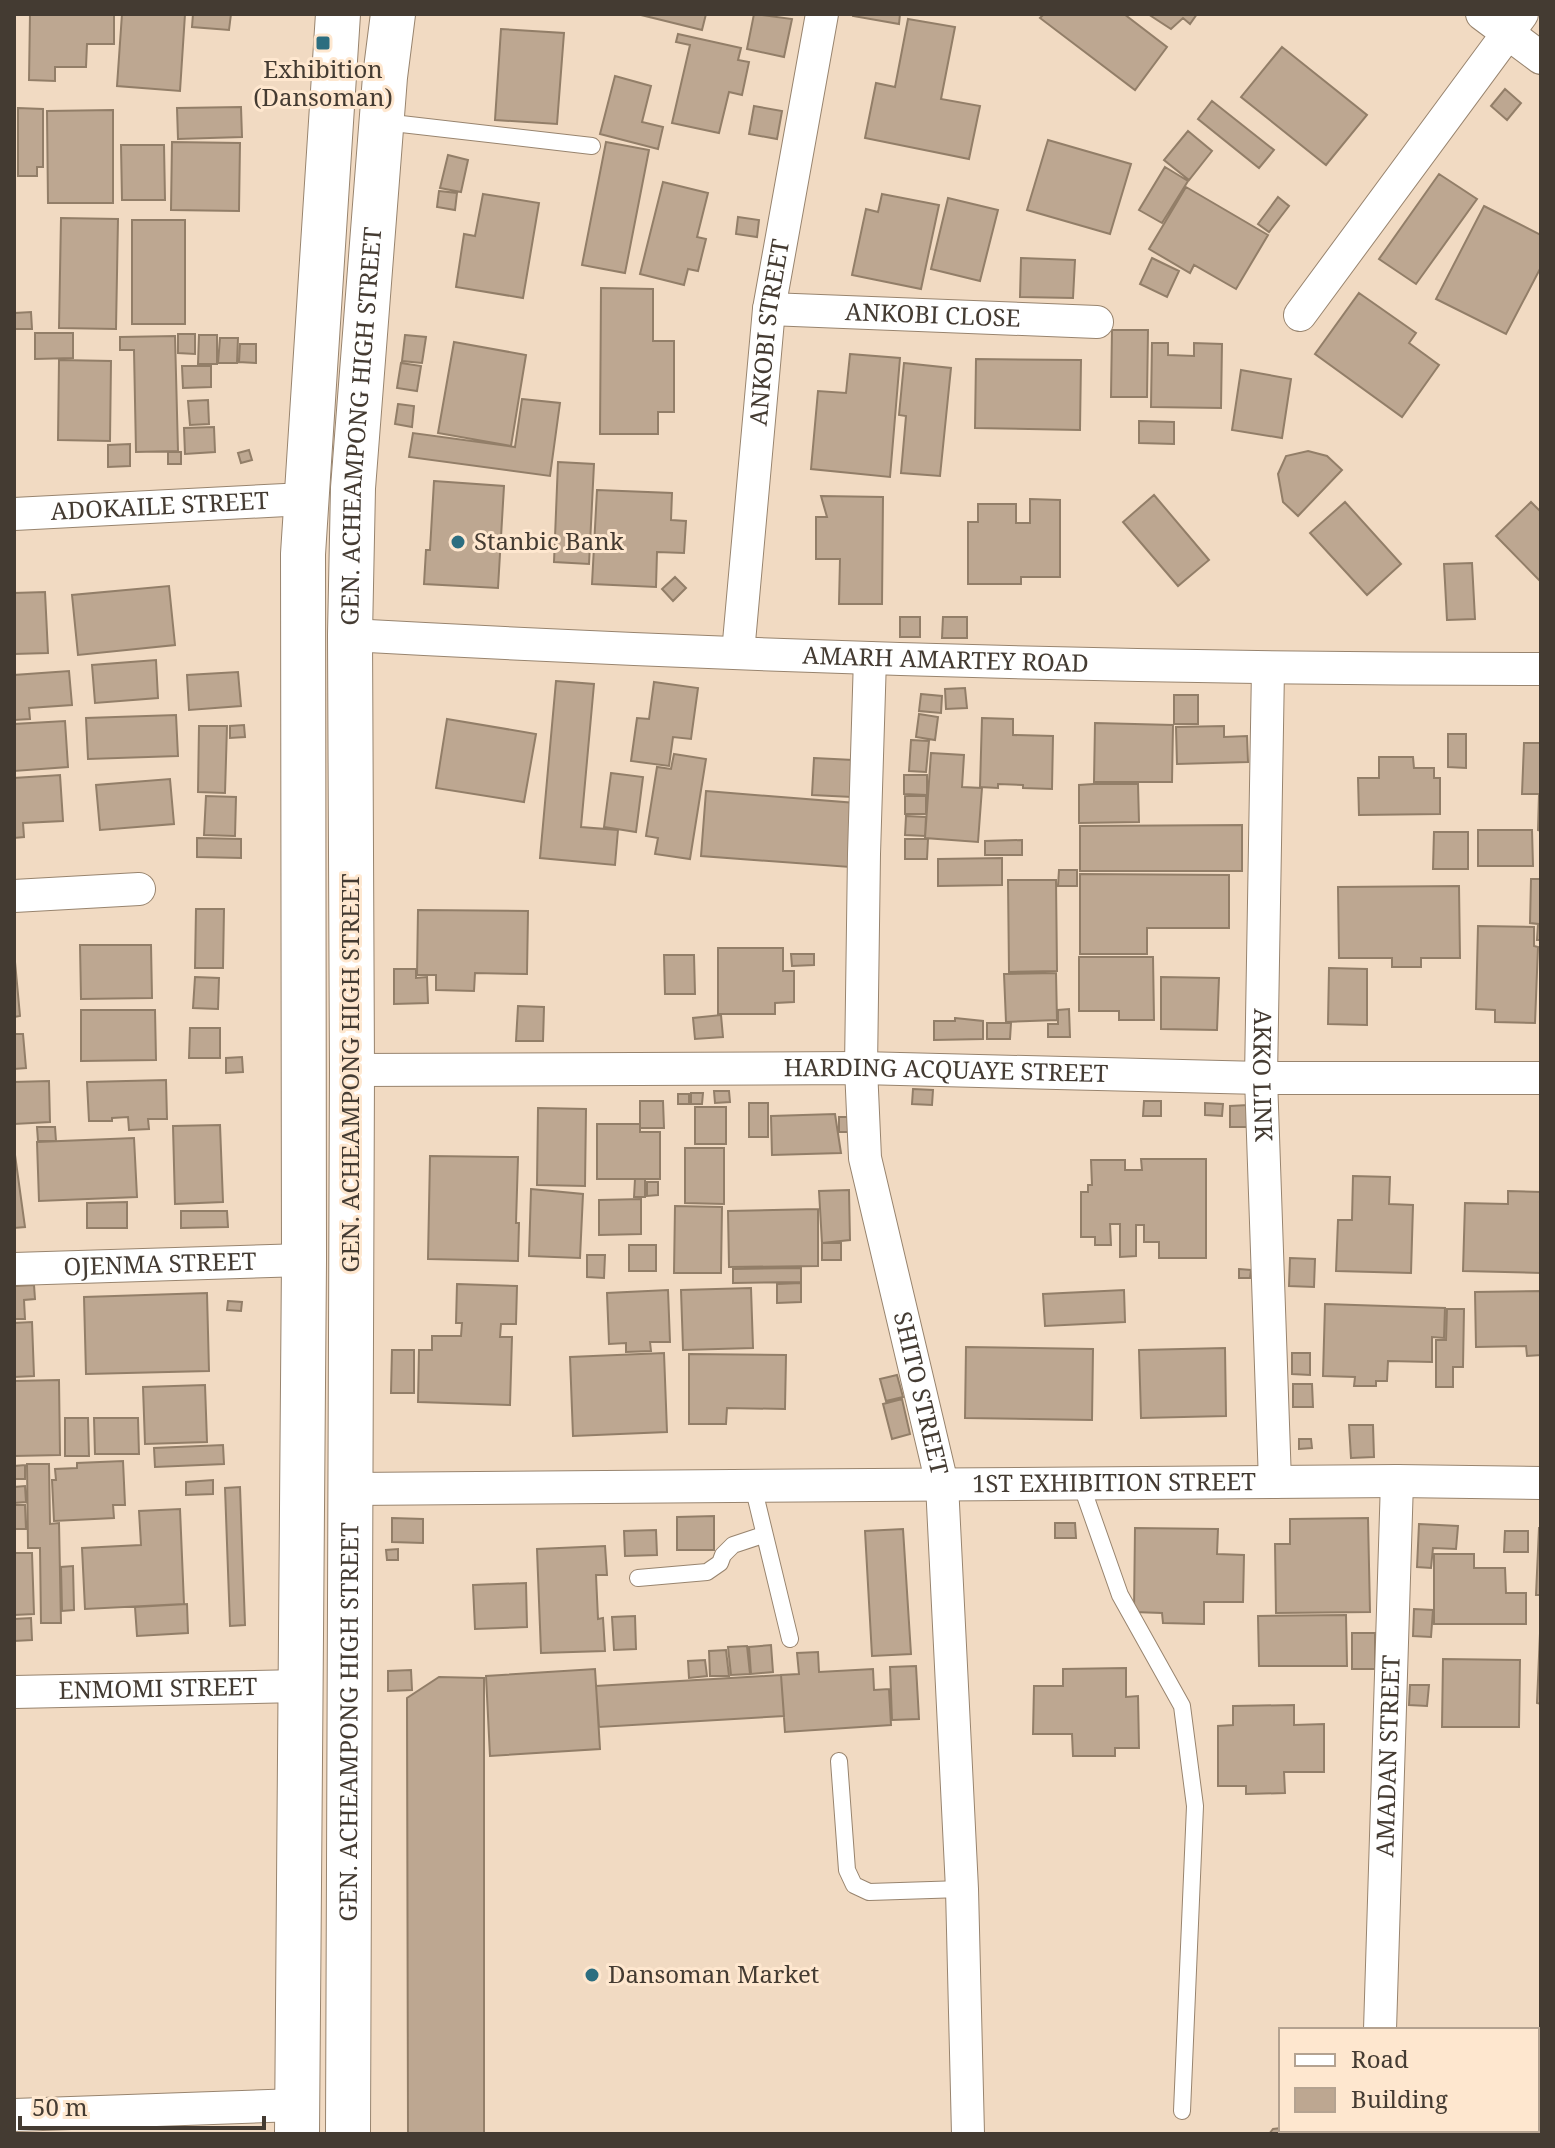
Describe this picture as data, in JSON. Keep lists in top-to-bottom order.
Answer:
{
  "streets": {
    "main road": ["GEN. ACHEAMPONG HIGH STREET"],
    "street": [
      "ANKOBI CLOSE",
      "ANKOBI STREET",
      "ADOKAILE STREET",
      "AMARH AMARTEY ROAD",
      "HARDING ACQUAYE STREET",
      "AKKO LINK",
      "OJENMA STREET",
      "SHITO STREET",
      "1ST EXHIBITION STREET",
      "ENMOMI STREET",
      "AMADAN STREET"
    ]
  },
  "crossings": [
    ["ANKOBI CLOSE", "ANKOBI STREET"],
    ["ANKOBI STREET", "AMARH AMARTEY ROAD"],
    ["GEN. ACHEAMPONG HIGH STREET", "ADOKAILE STREET"],
    ["GEN. ACHEAMPONG HIGH STREET", "AMARH AMARTEY ROAD"],
    ["GEN. ACHEAMPONG HIGH STREET", "HARDING ACQUAYE STREET"],
    ["GEN. ACHEAMPONG HIGH STREET", "OJENMA STREET"],
    ["GEN. ACHEAMPONG HIGH STREET", "1ST EXHIBITION STREET"],
    ["GEN. ACHEAMPONG HIGH STREET", "ENMOMI STREET"],
    ["AMARH AMARTEY ROAD", "AKKO LINK"],
    ["AMARH AMARTEY ROAD", "SHITO STREET"],
    ["HARDING ACQUAYE STREET", "AKKO LINK"],
    ["HARDING ACQUAYE STREET", "SHITO STREET"],
    ["AKKO LINK", "1ST EXHIBITION STREET"],
    ["SHITO STREET", "1ST EXHIBITION STREET"],
    ["1ST EXHIBITION STREET", "AMADAN STREET"]
  ],
  "places": {
    "transit": ["Exhibition (Dansoman)"],
    "other": ["Stanbic Bank", "Dansoman Market"]
  },
  "legend": ["Road", "Building"],
  "scale_bar": "50 m"
}
